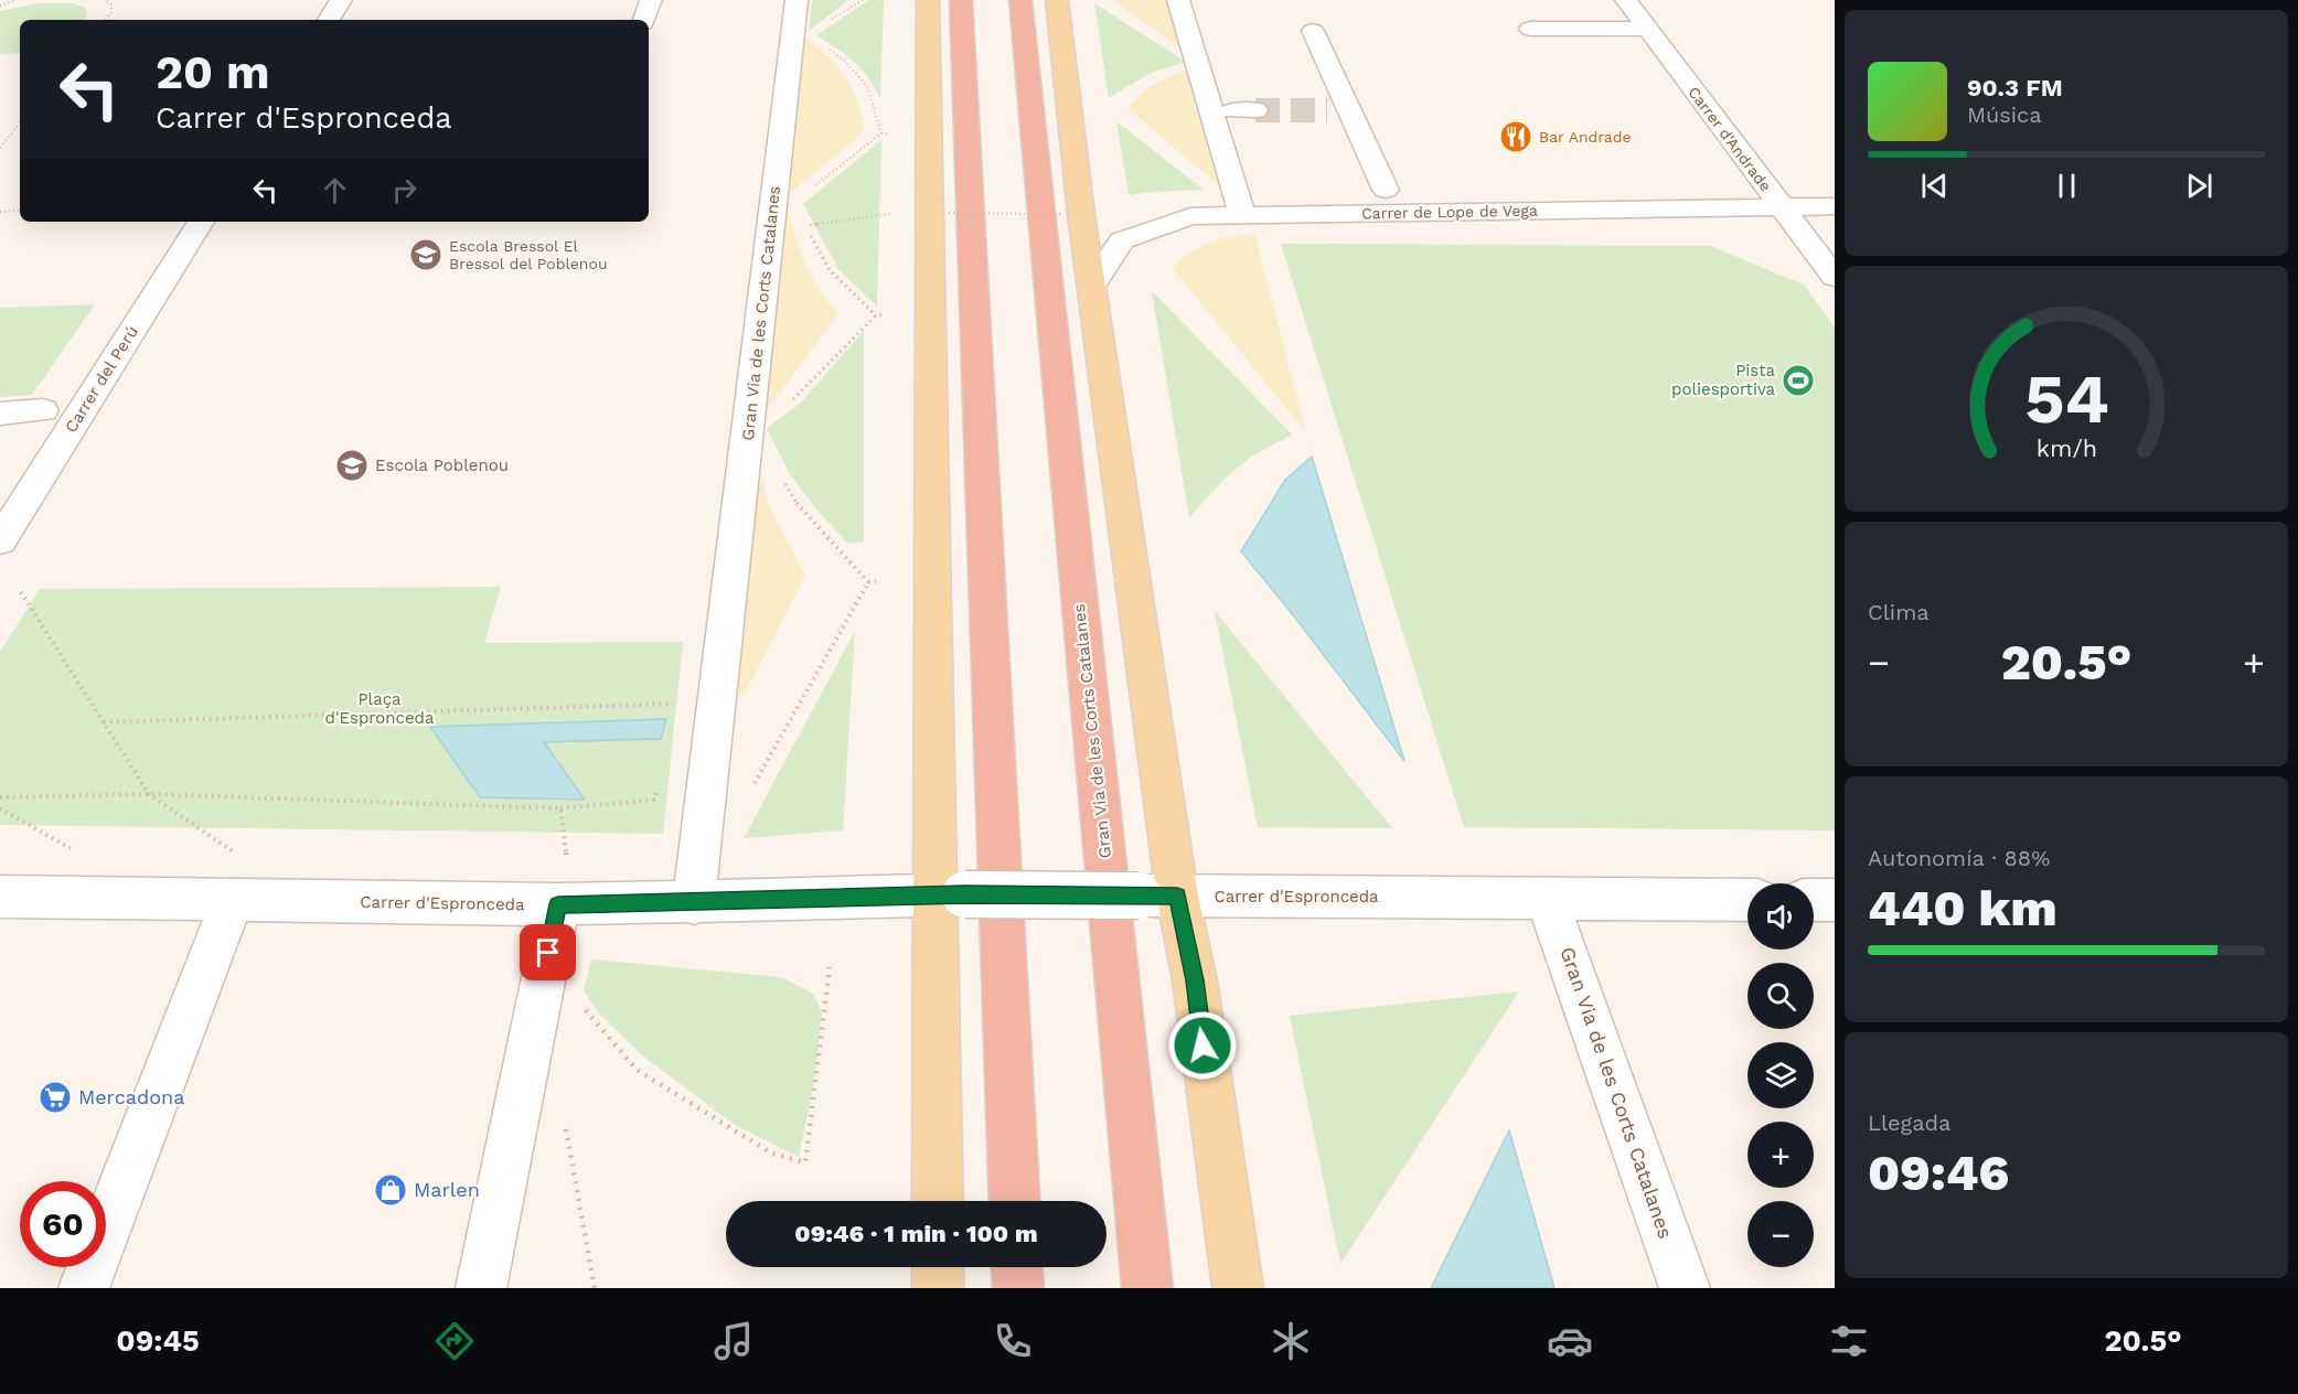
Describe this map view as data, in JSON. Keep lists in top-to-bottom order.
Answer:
{
  "streets": {
    "highway": ["Gran Via de les Corts Catalanes"],
    "street": [
      "Carrer d'Andrade",
      "Carrer de Lope de Vega",
      "Carrer del Perú",
      "Carrer d'Espronceda"
    ]
  },
  "crossings": [
    ["Carrer d'Andrade", "Carrer de Lope de Vega"],
    ["Gran Via de les Corts Catalanes", "Carrer d'Espronceda"]
  ],
  "parks": ["Plaça d'Espronceda"],
  "places": {
    "restaurant": ["Bar Andrade"],
    "school or university": ["Escola Bressol El Bressol del Poblenou", "Escola Poblenou"],
    "sports": ["Pista poliesportiva"],
    "supermarket": ["Mercadona"],
    "shop": ["Marlen"]
  },
  "page": {
    "turn": ["20 m", "Carrer d'Espronceda"],
    "song": ["90.3 FM", "Música"],
    "tile": [
      "Clima",
      ["Autonomía · 88%", "440 km"],
      ["Llegada", "09:46"]
    ],
    "heat": ["−", "20.5°", "+"],
    "map_buttons": ["+", "−"],
    "limit": "60",
    "trip": "09:46 · 1 min · 100 m",
    "tabs": ["09:45", "20.5°"],
    "gauge": ["54", "km/h"]
  }
}
